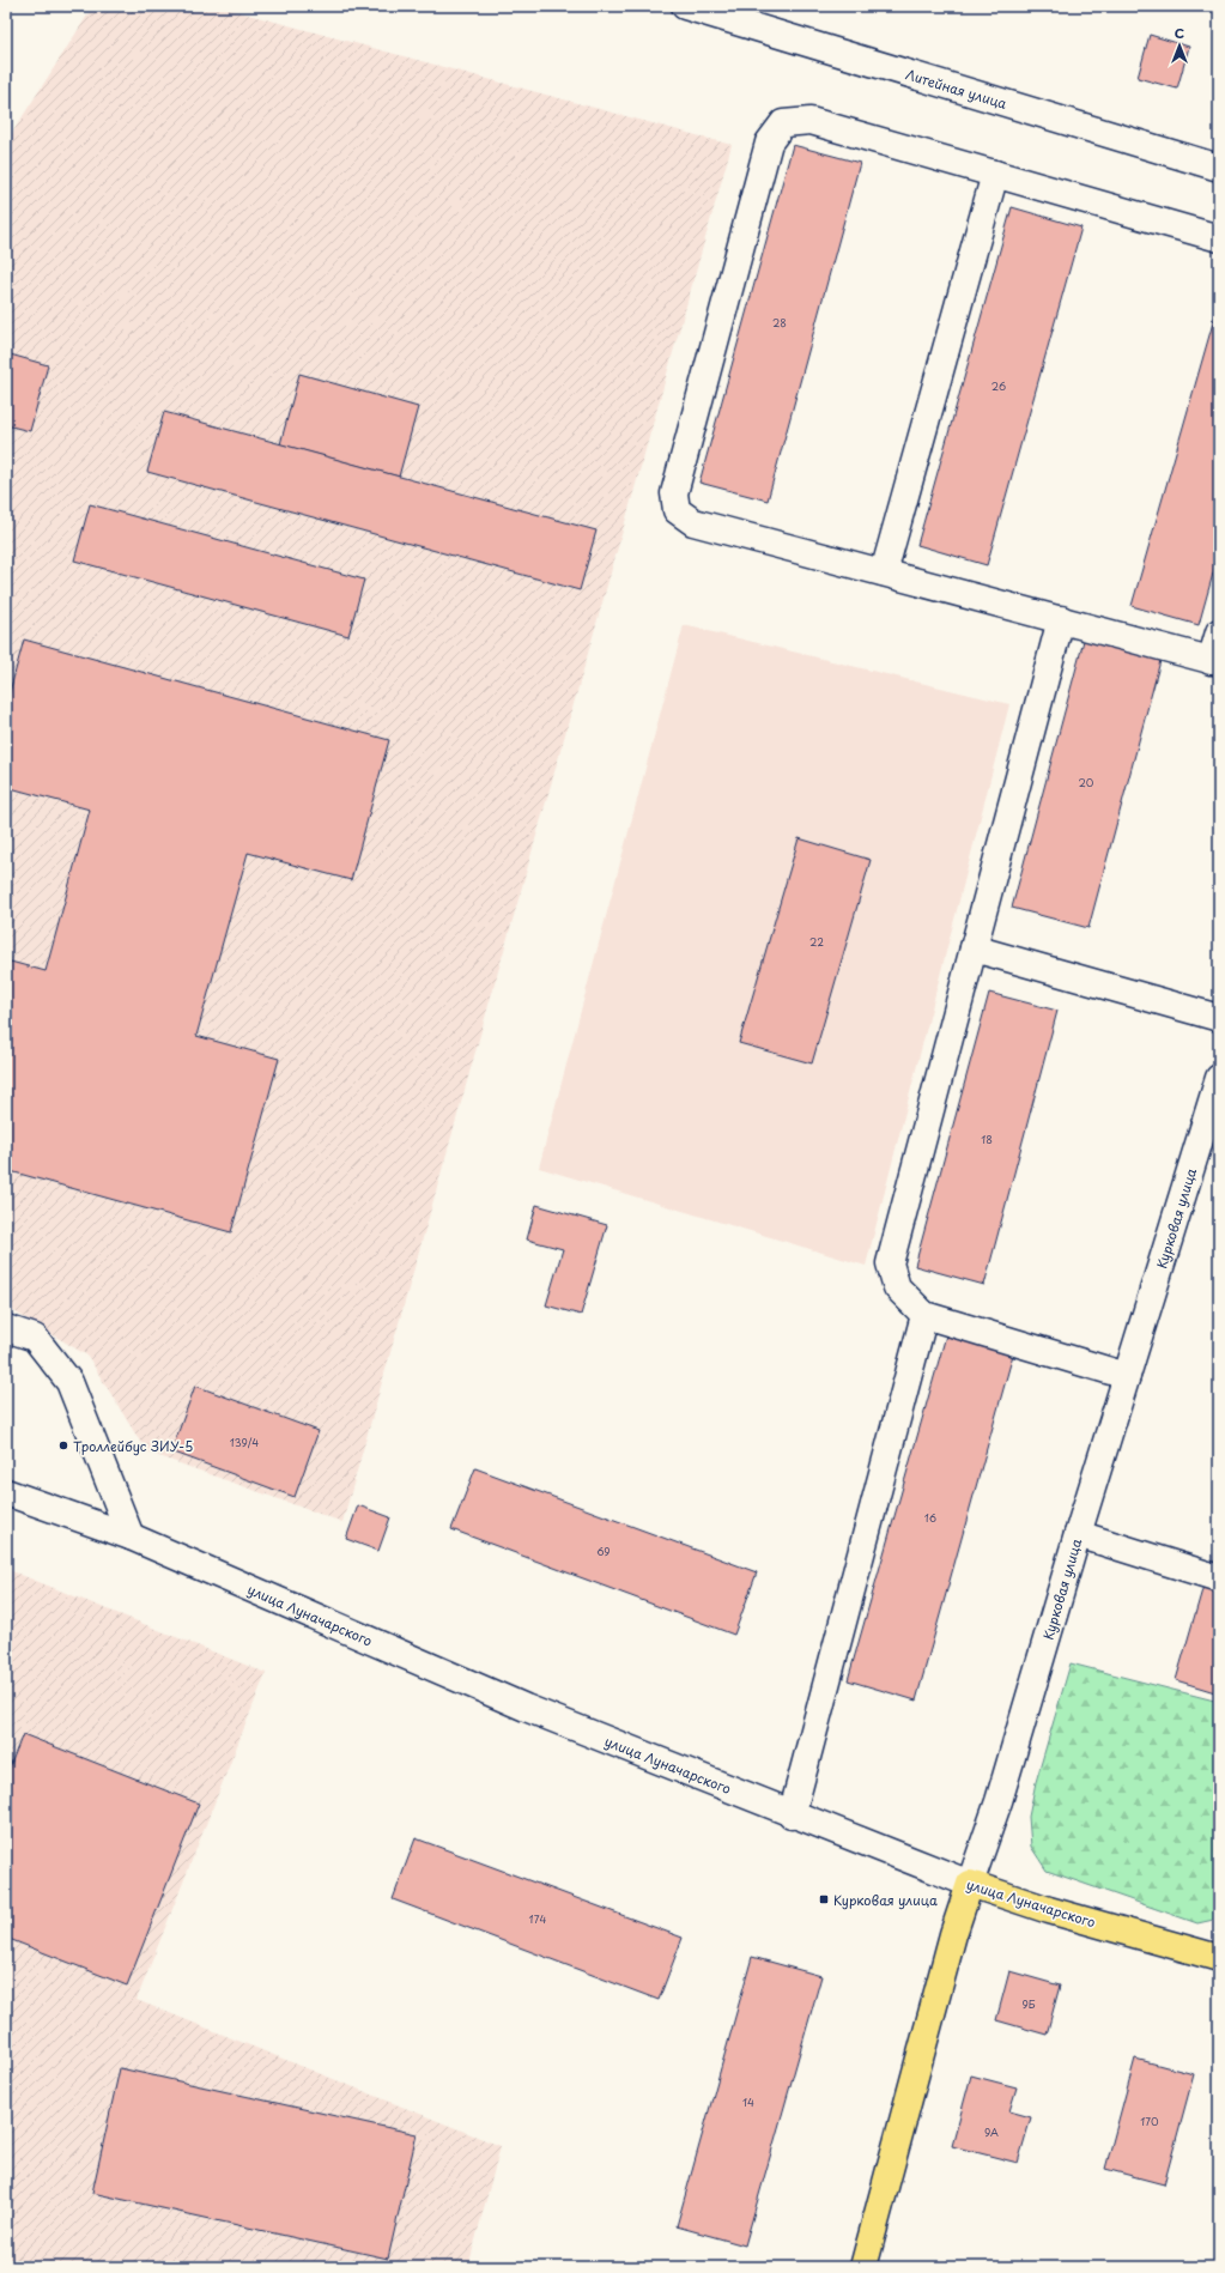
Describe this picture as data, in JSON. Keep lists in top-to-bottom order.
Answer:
{
  "streets": {
    "main road": ["Курковая улица", "улица Луначарского"],
    "street": ["Литейная улица"]
  },
  "crossings": [
    ["Курковая улица", "улица Луначарского"]
  ],
  "places": {
    "other": ["Троллейбус ЗИУ-5"],
    "transit": ["Курковая улица"]
  },
  "house_numbers": [
    "28",
    "26",
    "20",
    "22",
    "18",
    "139/4",
    "16",
    "69",
    "174",
    "9Б",
    "14",
    "170",
    "9А"
  ],
  "north": "top"
}
